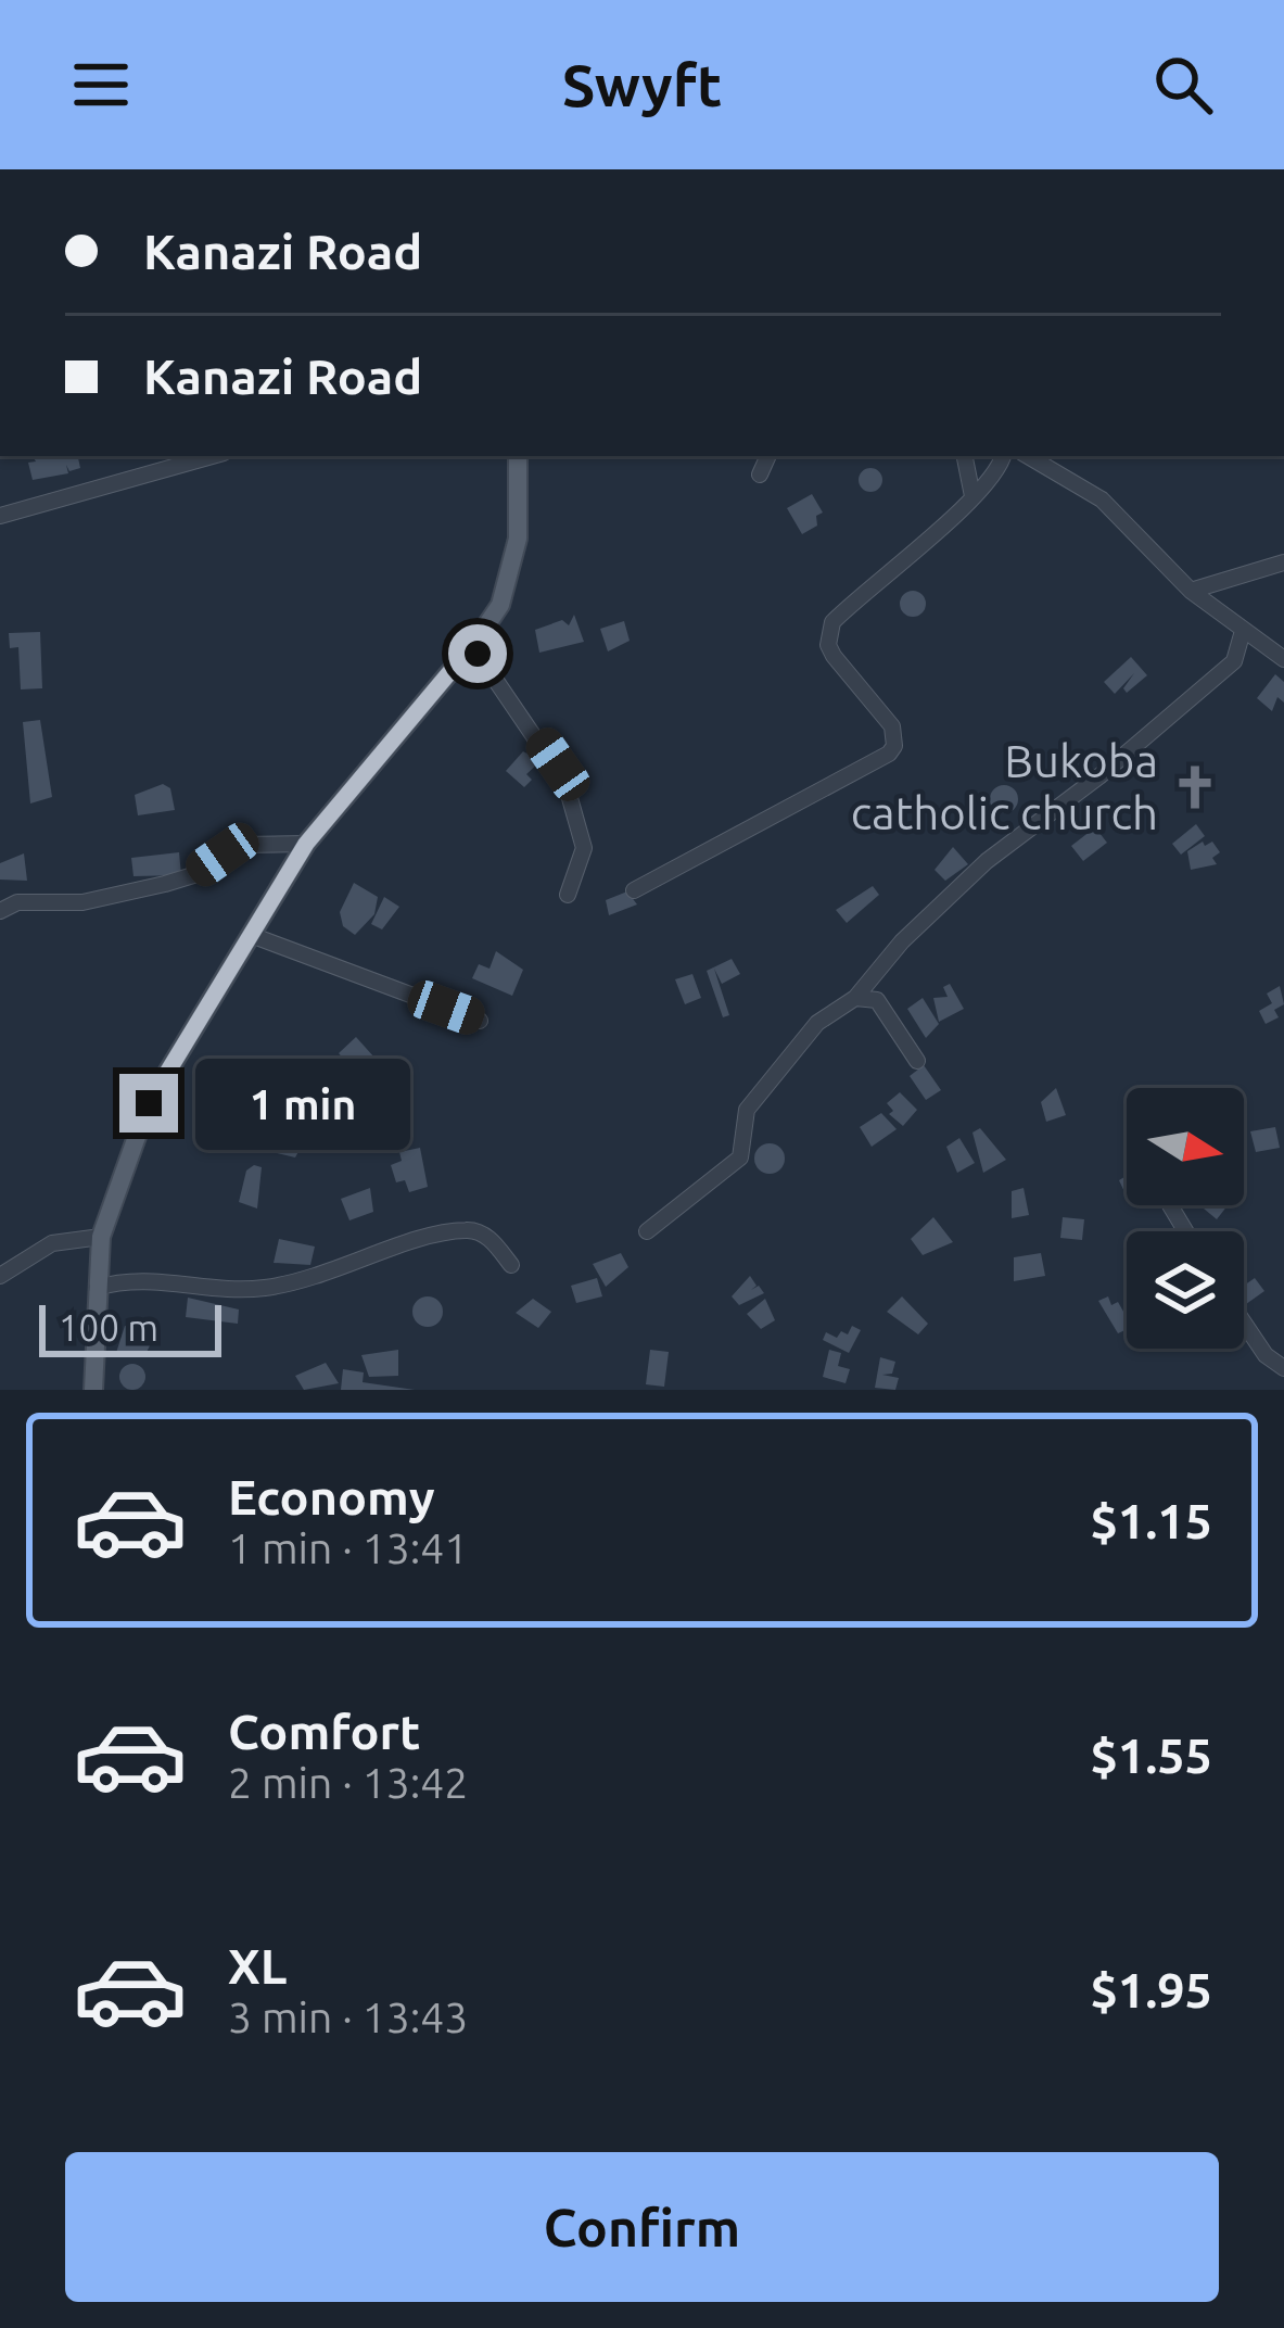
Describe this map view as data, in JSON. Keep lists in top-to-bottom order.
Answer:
{
  "places": {
    "church": ["Bukoba catholic church"]
  },
  "scale_bar": "100 m",
  "north": "right",
  "page": {
    "header": "Swyft",
    "banner": ["Kanazi Road", "Kanazi Road"],
    "bubble": "1 min",
    "scale": "100 m",
    "list": [
      {
        "name": "Economy",
        "note": "1 min · 13:41",
        "value": "$1.15"
      },
      {
        "name": "Comfort",
        "note": "2 min · 13:42",
        "value": "$1.55"
      },
      {
        "name": "XL",
        "note": "3 min · 13:43",
        "value": "$1.95"
      }
    ],
    "buttons": "Confirm"
  }
}
